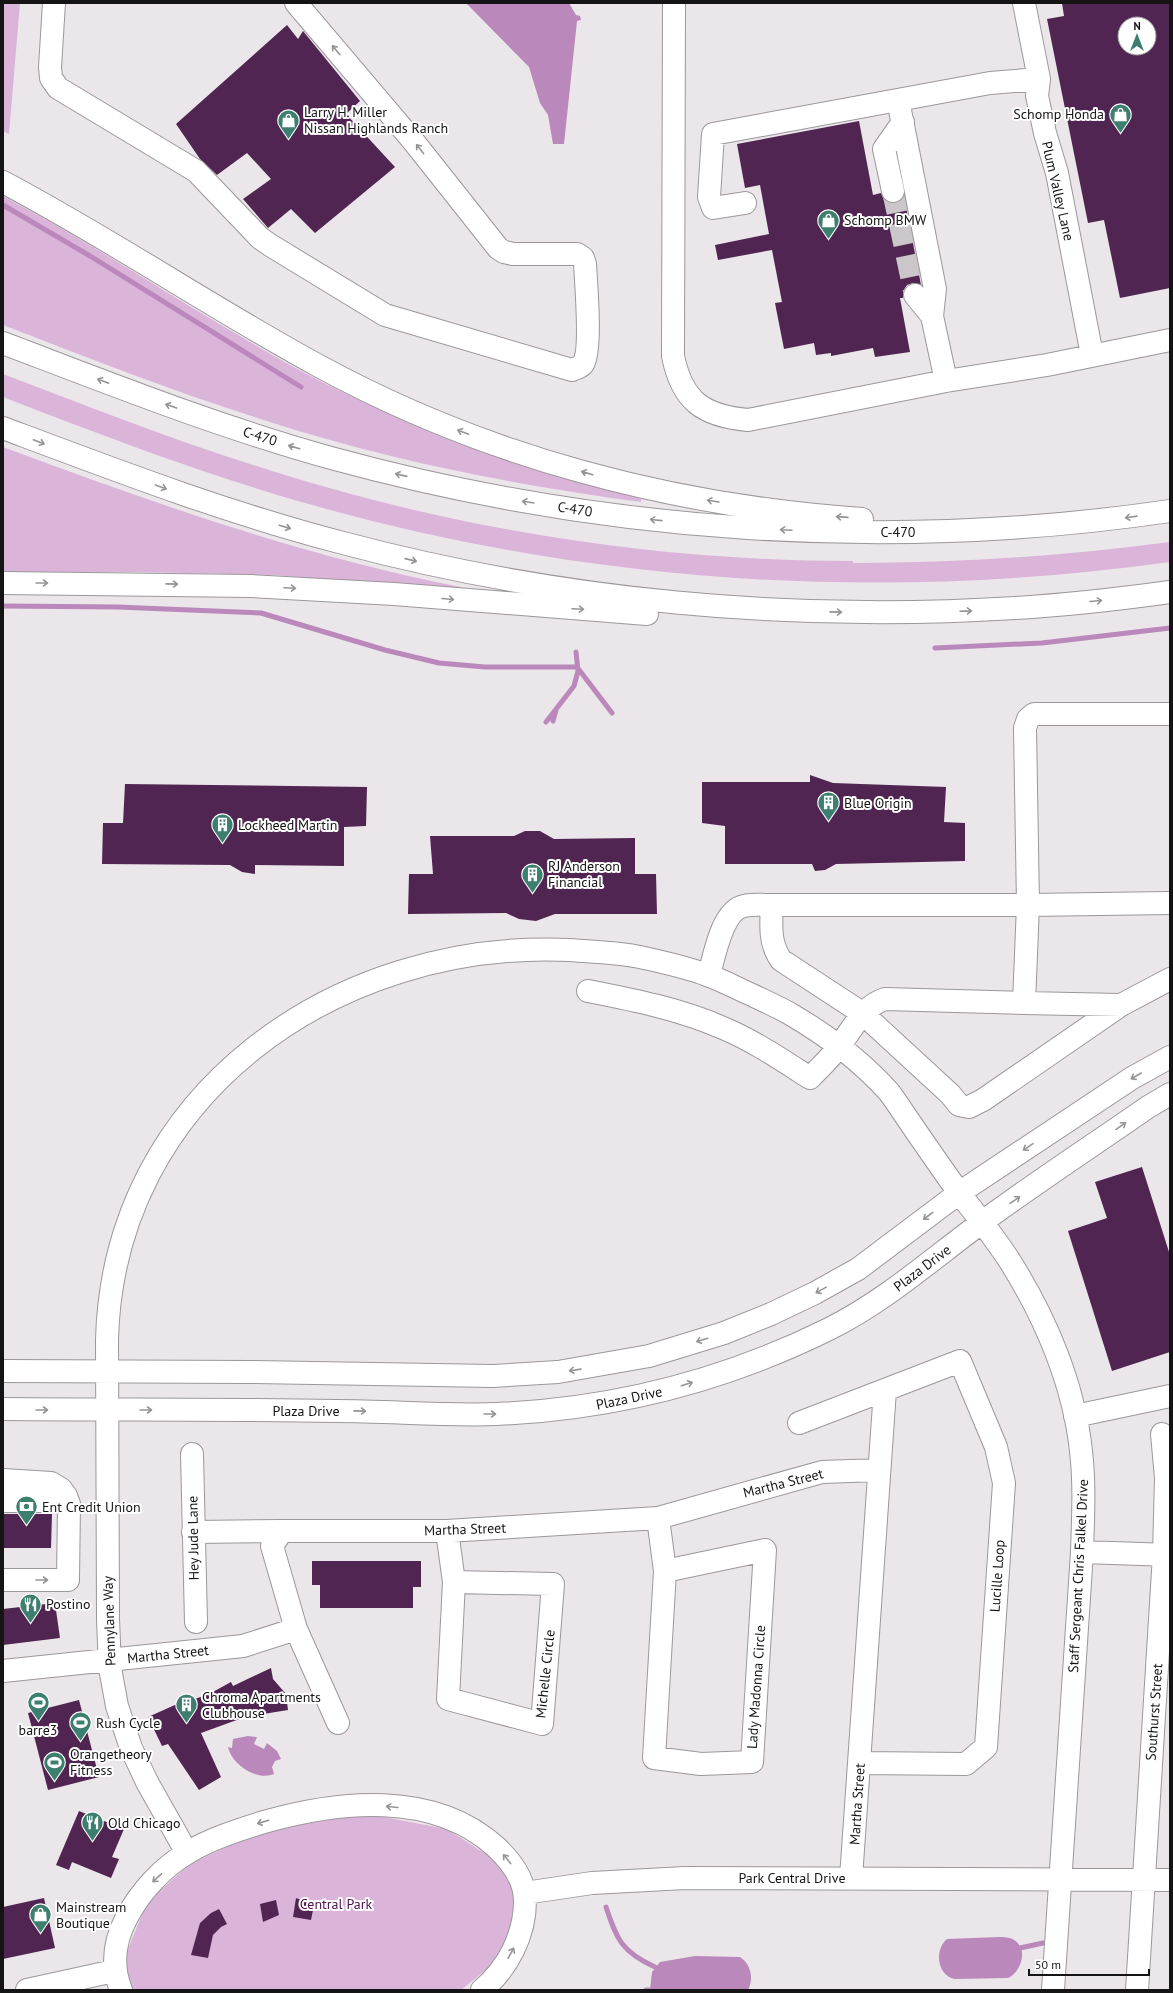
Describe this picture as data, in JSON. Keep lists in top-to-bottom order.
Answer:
{
  "streets": {
    "main road": [
      "Plum Valley Lane",
      "C-470",
      "Plaza Drive",
      "Martha Street",
      "Hey Jude Lane",
      "Lucille Loop",
      "Staff Sergeant Chris Falkel Drive",
      "Pennylane Way",
      "Michelle Circle",
      "Lady Madonna Circle",
      "Southurst Street",
      "Park Central Drive"
    ]
  },
  "crossings": [
    ["Plaza Drive", "Staff Sergeant Chris Falkel Drive"],
    ["Plaza Drive", "Pennylane Way"],
    ["Martha Street", "Hey Jude Lane"],
    ["Martha Street", "Lucille Loop"],
    ["Martha Street", "Pennylane Way"],
    ["Martha Street", "Michelle Circle"],
    ["Martha Street", "Lady Madonna Circle"],
    ["Martha Street", "Park Central Drive"],
    ["Staff Sergeant Chris Falkel Drive", "Pennylane Way"],
    ["Staff Sergeant Chris Falkel Drive", "Park Central Drive"],
    ["Southurst Street", "Park Central Drive"]
  ],
  "parks": ["Central Park"],
  "places": {
    "shop": [
      "Schomp Honda",
      "Larry H. Miller Nissan Highlands Ranch",
      "Schomp BMW",
      "Mainstream Boutique"
    ],
    "building": [
      "Blue Origin",
      "Lockheed Martin",
      "RJ Anderson Financial",
      "Chroma Apartments Clubhouse"
    ],
    "bank": ["Ent Credit Union"],
    "restaurant": ["Postino", "Old Chicago"],
    "sports": ["barre3", "Rush Cycle", "Orangetheory Fitness"]
  },
  "scale_bar": "50 m",
  "north": "top"
}
